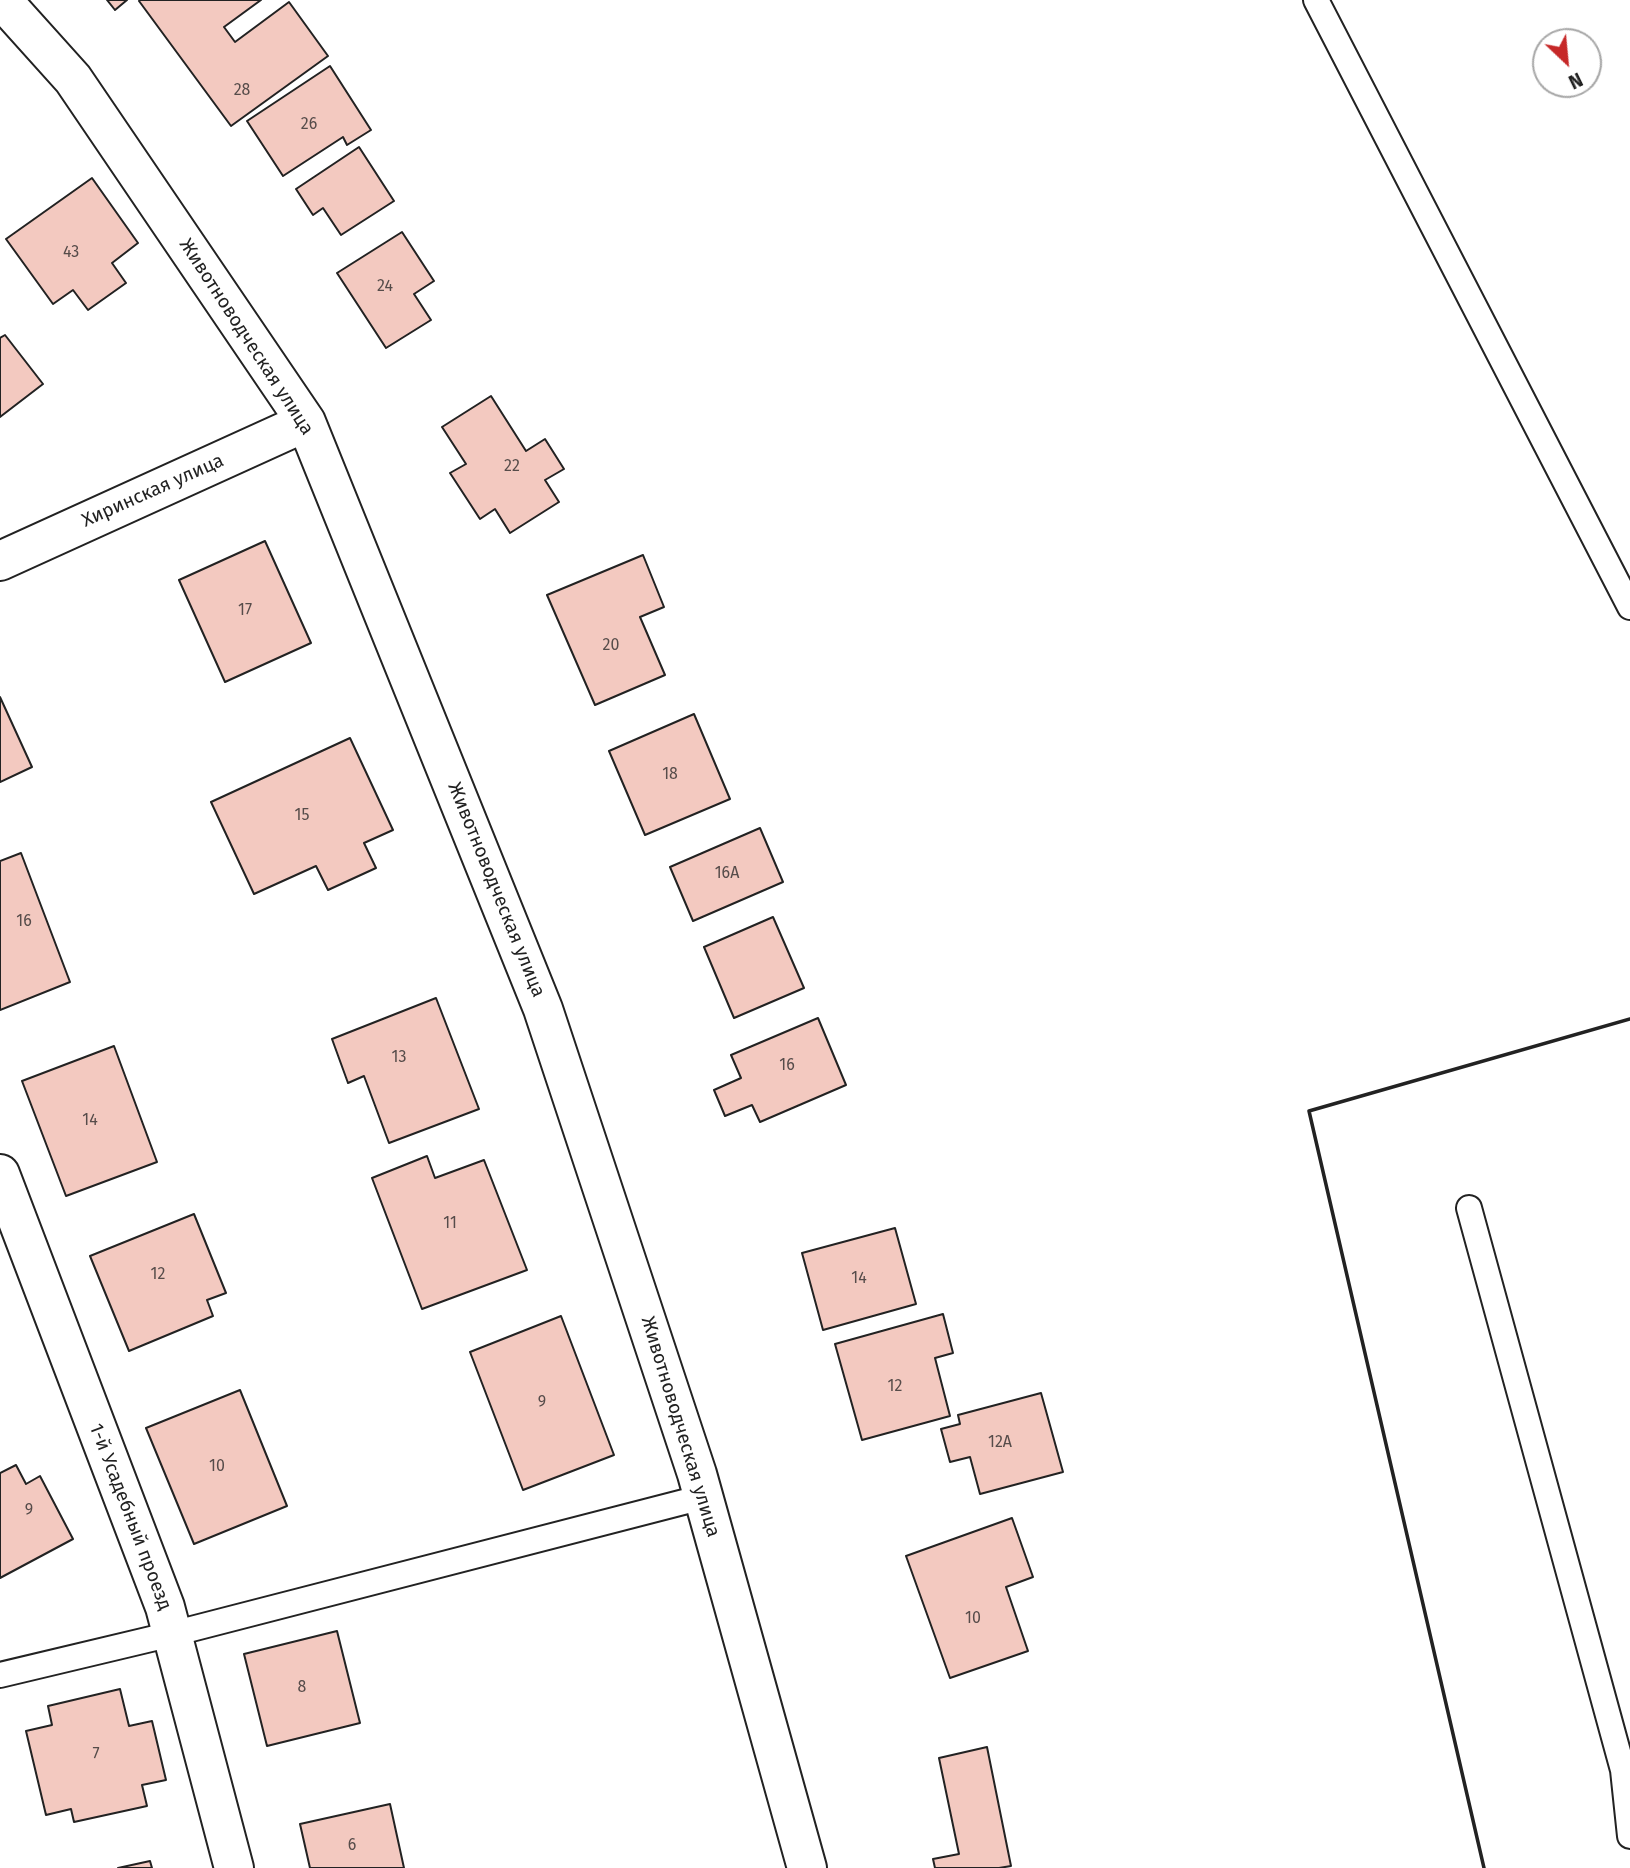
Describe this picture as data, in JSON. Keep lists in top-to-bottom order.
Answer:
{
  "streets": {
    "street": ["Животноводческая улица", "Хиринская улица", "1-й Усадебный проезд"]
  },
  "crossings": [
    ["Животноводческая улица", "Хиринская улица"]
  ],
  "house_numbers": [
    "28",
    "26",
    "43",
    "24",
    "22",
    "17",
    "20",
    "18",
    "15",
    "16А",
    "16",
    "13",
    "16",
    "14",
    "11",
    "12",
    "14",
    "12",
    "9",
    "12А",
    "10",
    "9",
    "10",
    "8",
    "7",
    "6"
  ],
  "north": "bottom right"
}
